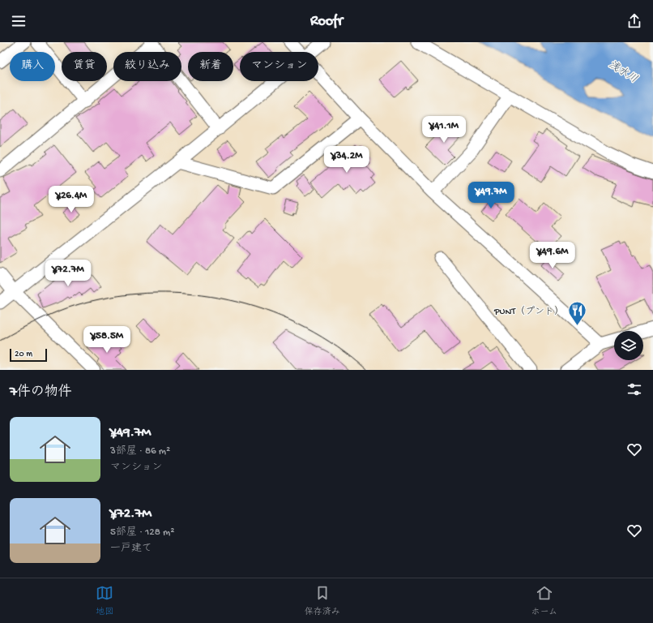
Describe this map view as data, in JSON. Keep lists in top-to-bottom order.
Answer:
{
  "water": ["浅水川"],
  "places": {
    "restaurant": ["PUNT（プント）"]
  },
  "scale_bar": "20 m",
  "page": {
    "header": "Roofr",
    "chip": [
      "購入",
      "賃貸",
      "絞り込み",
      "新着",
      "マンション"
    ],
    "price": [
      "¥41.1M",
      "¥34.2M",
      "¥49.7M",
      "¥26.4M",
      "¥49.6M",
      "¥72.7M",
      "¥58.5M"
    ],
    "scale": "20 m",
    "heading": "7件の物件",
    "list": [
      {
        "name": "¥49.7M",
        "note": "3部屋 · 86 m² · マンション"
      },
      {
        "name": "¥72.7M",
        "note": "5部屋 · 128 m² · 一戸建て"
      }
    ],
    "tabs": ["地図", "保存済み", "ホーム"]
  }
}
